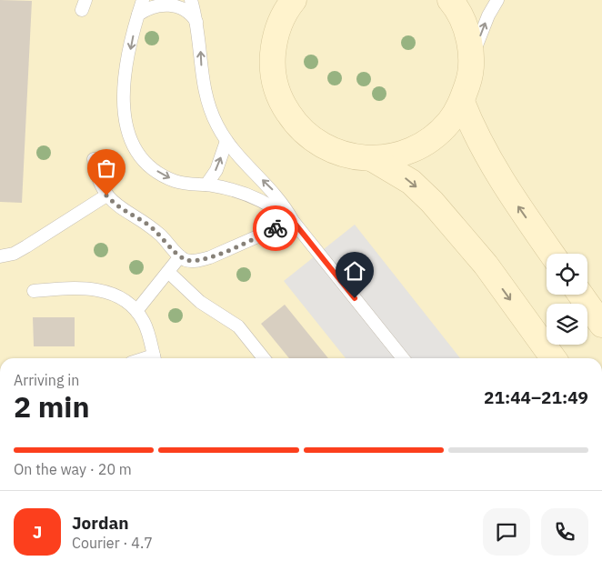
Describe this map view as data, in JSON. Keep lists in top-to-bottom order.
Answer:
{
  "page": {
    "heading": ["2 min", "Arriving in", "21:44–21:49"],
    "panel": ["Jordan", "Courier · 4.7"],
    "bar": "On the way · 20 m",
    "round": "J"
  }
}
